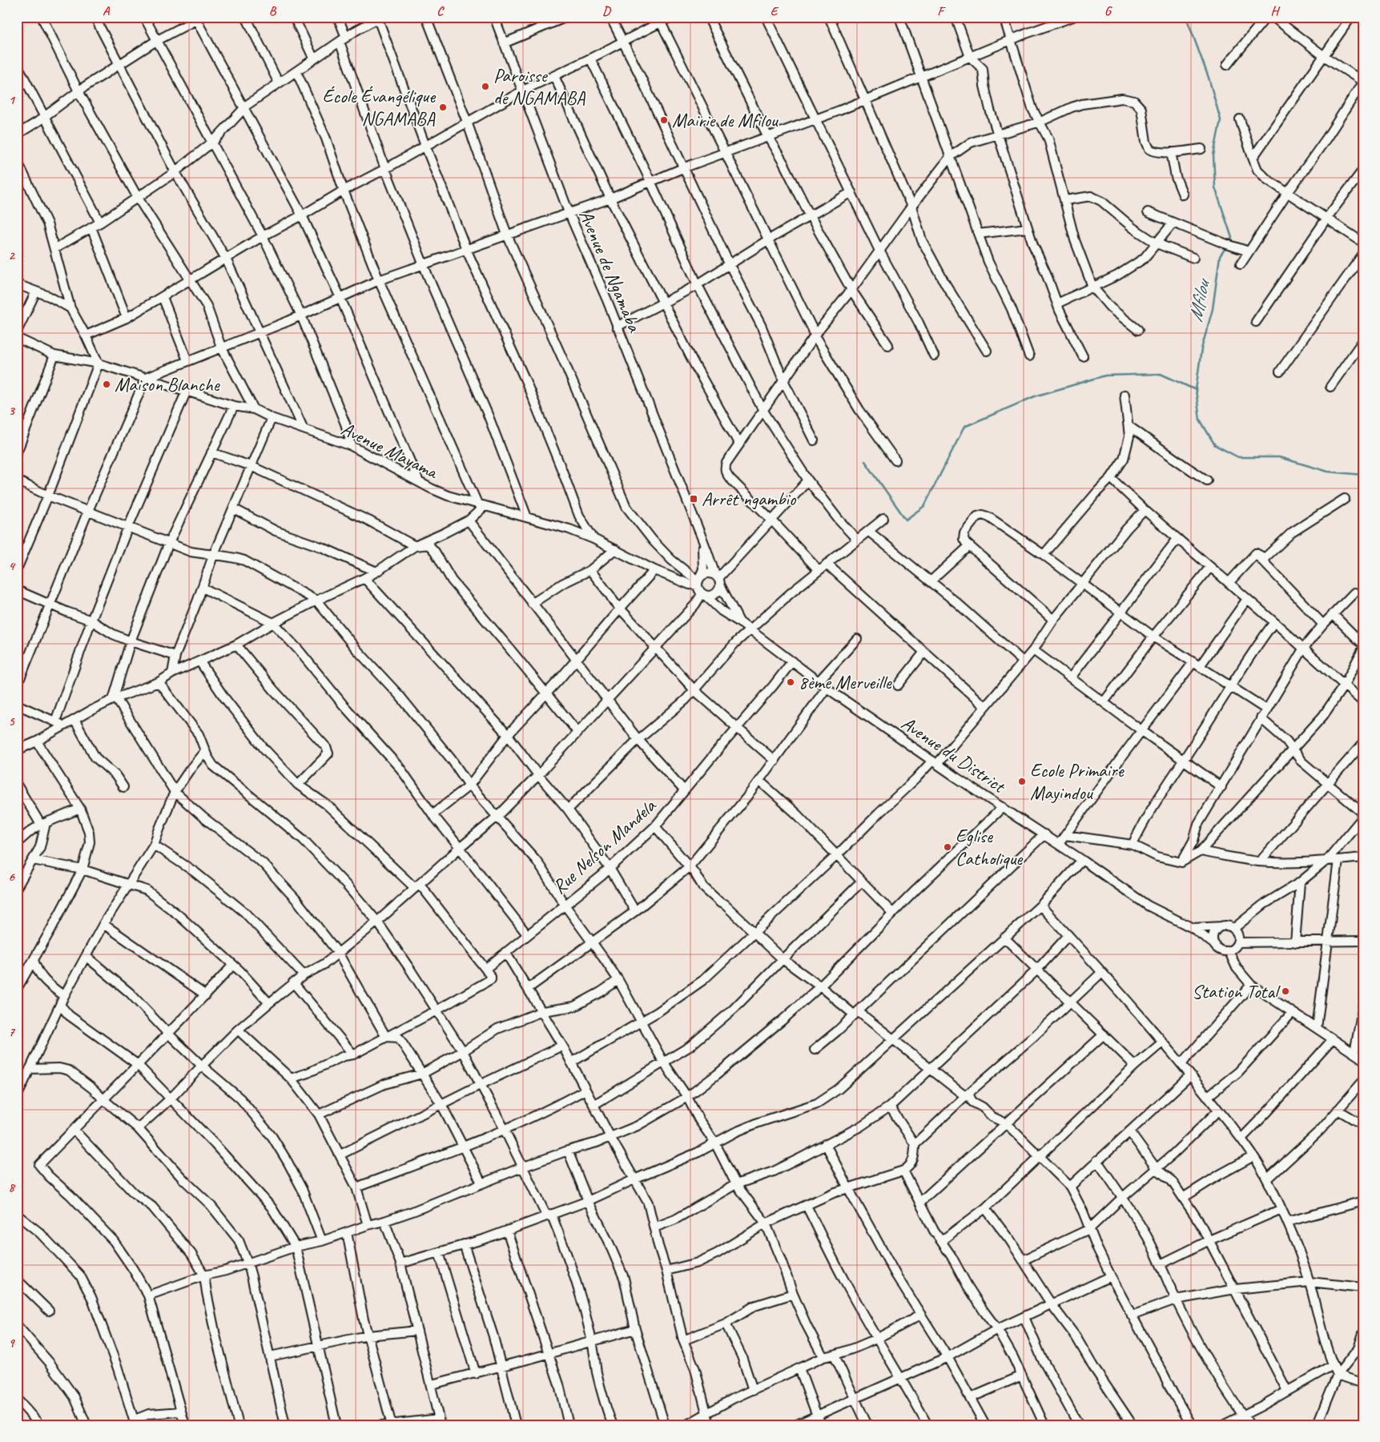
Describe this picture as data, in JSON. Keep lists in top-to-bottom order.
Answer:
{
  "streets": {
    "street": [
      "Avenue de Ngamaba",
      "Avenue Mayama",
      "Avenue du District",
      "Rue Nelson Mandela"
    ]
  },
  "crossings": [
    ["Avenue de Ngamaba", "Avenue Mayama"],
    ["Avenue de Ngamaba", "Avenue du District"],
    ["Avenue Mayama", "Avenue du District"],
    ["Avenue du District", "Rue Nelson Mandela"]
  ],
  "water": ["Mfilou"],
  "places": {
    "other": [
      "Paroisse de NGAMABA",
      "École Évangélique NGAMABA",
      "Mairie de Mfilou",
      "Maison Blanche",
      "8ème Merveille",
      "Ecole Primaire Mayindou",
      "Eglise Catholique",
      "Station Total"
    ],
    "transit": ["Arrêt ngambio"]
  },
  "grid": {
    "columns": [
      "A",
      "B",
      "C",
      "D",
      "E",
      "F",
      "G",
      "H"
    ],
    "rows": [
      "1",
      "2",
      "3",
      "4",
      "5",
      "6",
      "7",
      "8",
      "9"
    ]
  }
}
